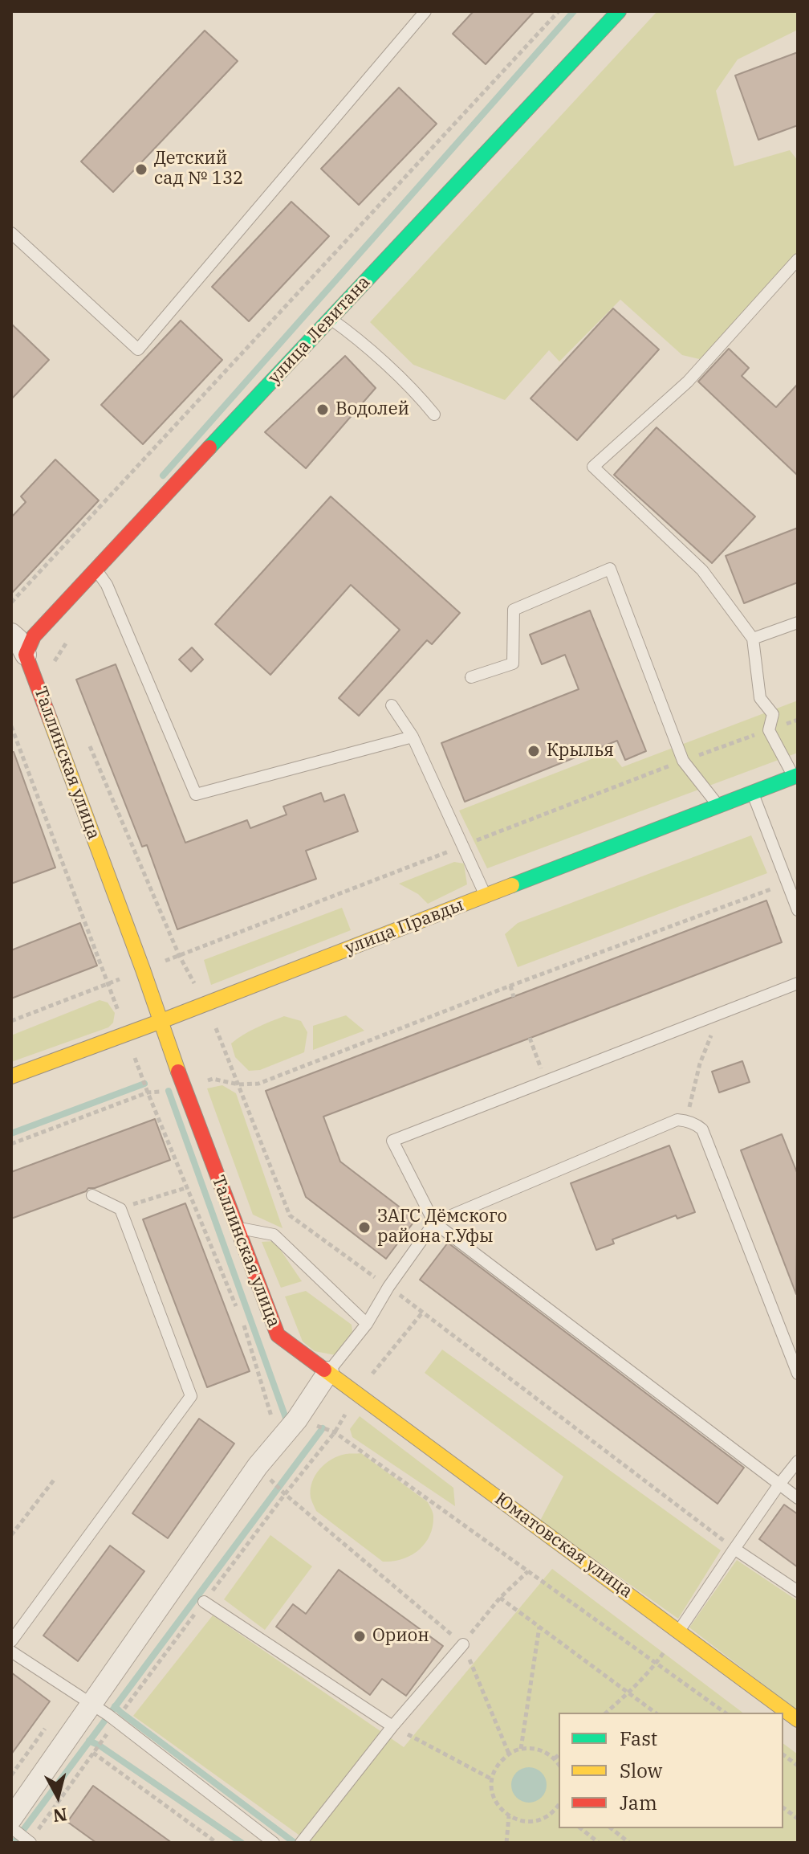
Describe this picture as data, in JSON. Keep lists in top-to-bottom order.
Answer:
{
  "streets": {
    "street": [
      "улица Левитана",
      "Таллинская улица",
      "улица Правды",
      "Юматовская улица"
    ]
  },
  "crossings": [
    ["улица Левитана", "Таллинская улица"],
    ["Таллинская улица", "улица Правды"],
    ["Таллинская улица", "Юматовская улица"]
  ],
  "places": [
    "Детский сад № 132",
    "Водолей",
    "Крылья",
    "ЗАГС Дёмского района г.Уфы",
    "Орион"
  ],
  "legend": ["Fast", "Slow", "Jam"],
  "north": "bottom"
}
